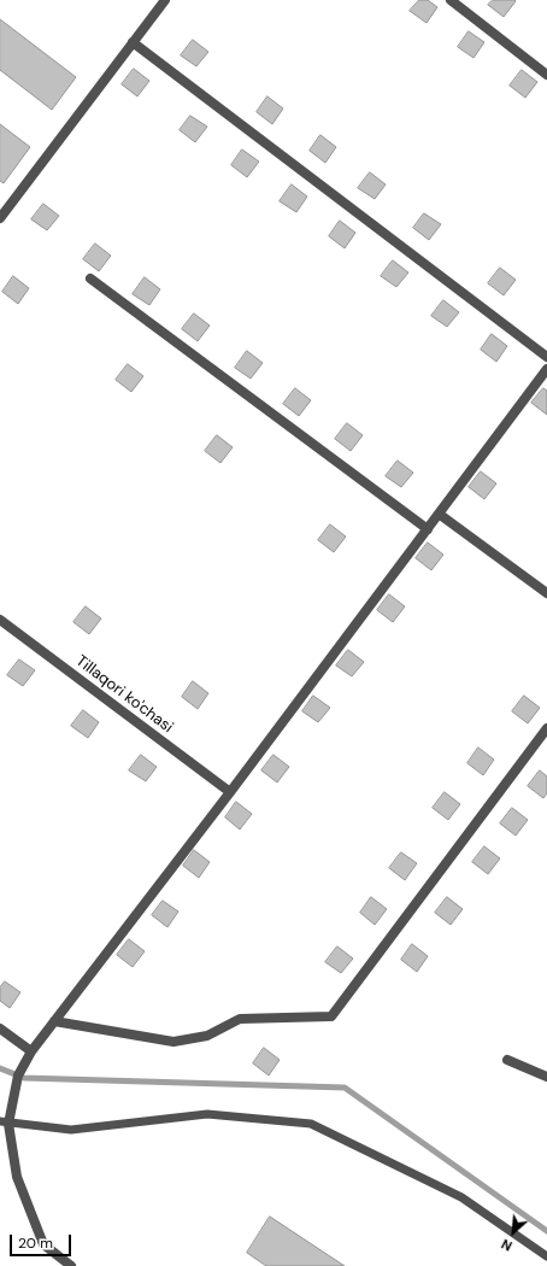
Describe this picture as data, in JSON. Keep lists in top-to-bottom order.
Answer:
{
  "streets": {
    "street": ["Tillaqori ko'chasi"]
  },
  "scale_bar": "20 m",
  "north": "bottom left"
}
